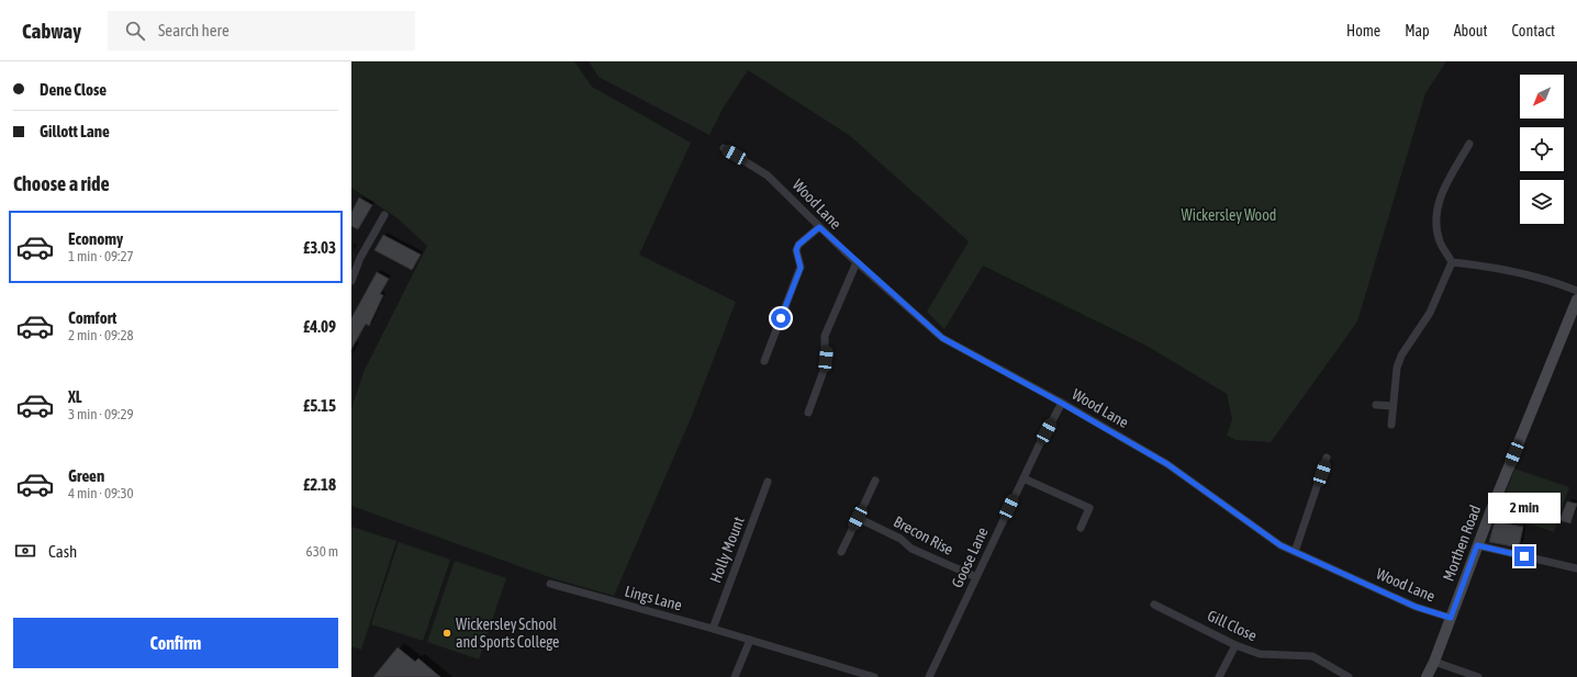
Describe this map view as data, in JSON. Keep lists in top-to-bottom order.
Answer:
{
  "streets": {
    "main road": ["Morthen Road"],
    "street": [
      "Wood Lane",
      "Brecon Rise",
      "Holly Mount",
      "Goose Lane",
      "Lings Lane",
      "Gill Close"
    ]
  },
  "crossings": [
    ["Wood Lane", "Morthen Road"],
    ["Wood Lane", "Goose Lane"],
    ["Brecon Rise", "Goose Lane"],
    ["Holly Mount", "Lings Lane"]
  ],
  "parks": ["Wickersley Wood"],
  "places": ["Wickersley School and Sports College"],
  "north": "bottom left",
  "page": {
    "header": "Cabway",
    "search": "Search here",
    "nav": [
      "Home",
      "Map",
      "About",
      "Contact"
    ],
    "banner": ["Dene Close", "Gillott Lane"],
    "heading": "Choose a ride",
    "list": [
      {
        "name": "Economy",
        "note": "1 min · 09:27",
        "value": "£3.03"
      },
      {
        "name": "Comfort",
        "note": "2 min · 09:28",
        "value": "£4.09"
      },
      {
        "name": "XL",
        "note": "3 min · 09:29",
        "value": "£5.15"
      },
      {
        "name": "Green",
        "note": "4 min · 09:30",
        "value": "£2.18"
      }
    ],
    "bubble": "2 min",
    "pay": ["Cash", "630 m"],
    "buttons": "Confirm"
  }
}
